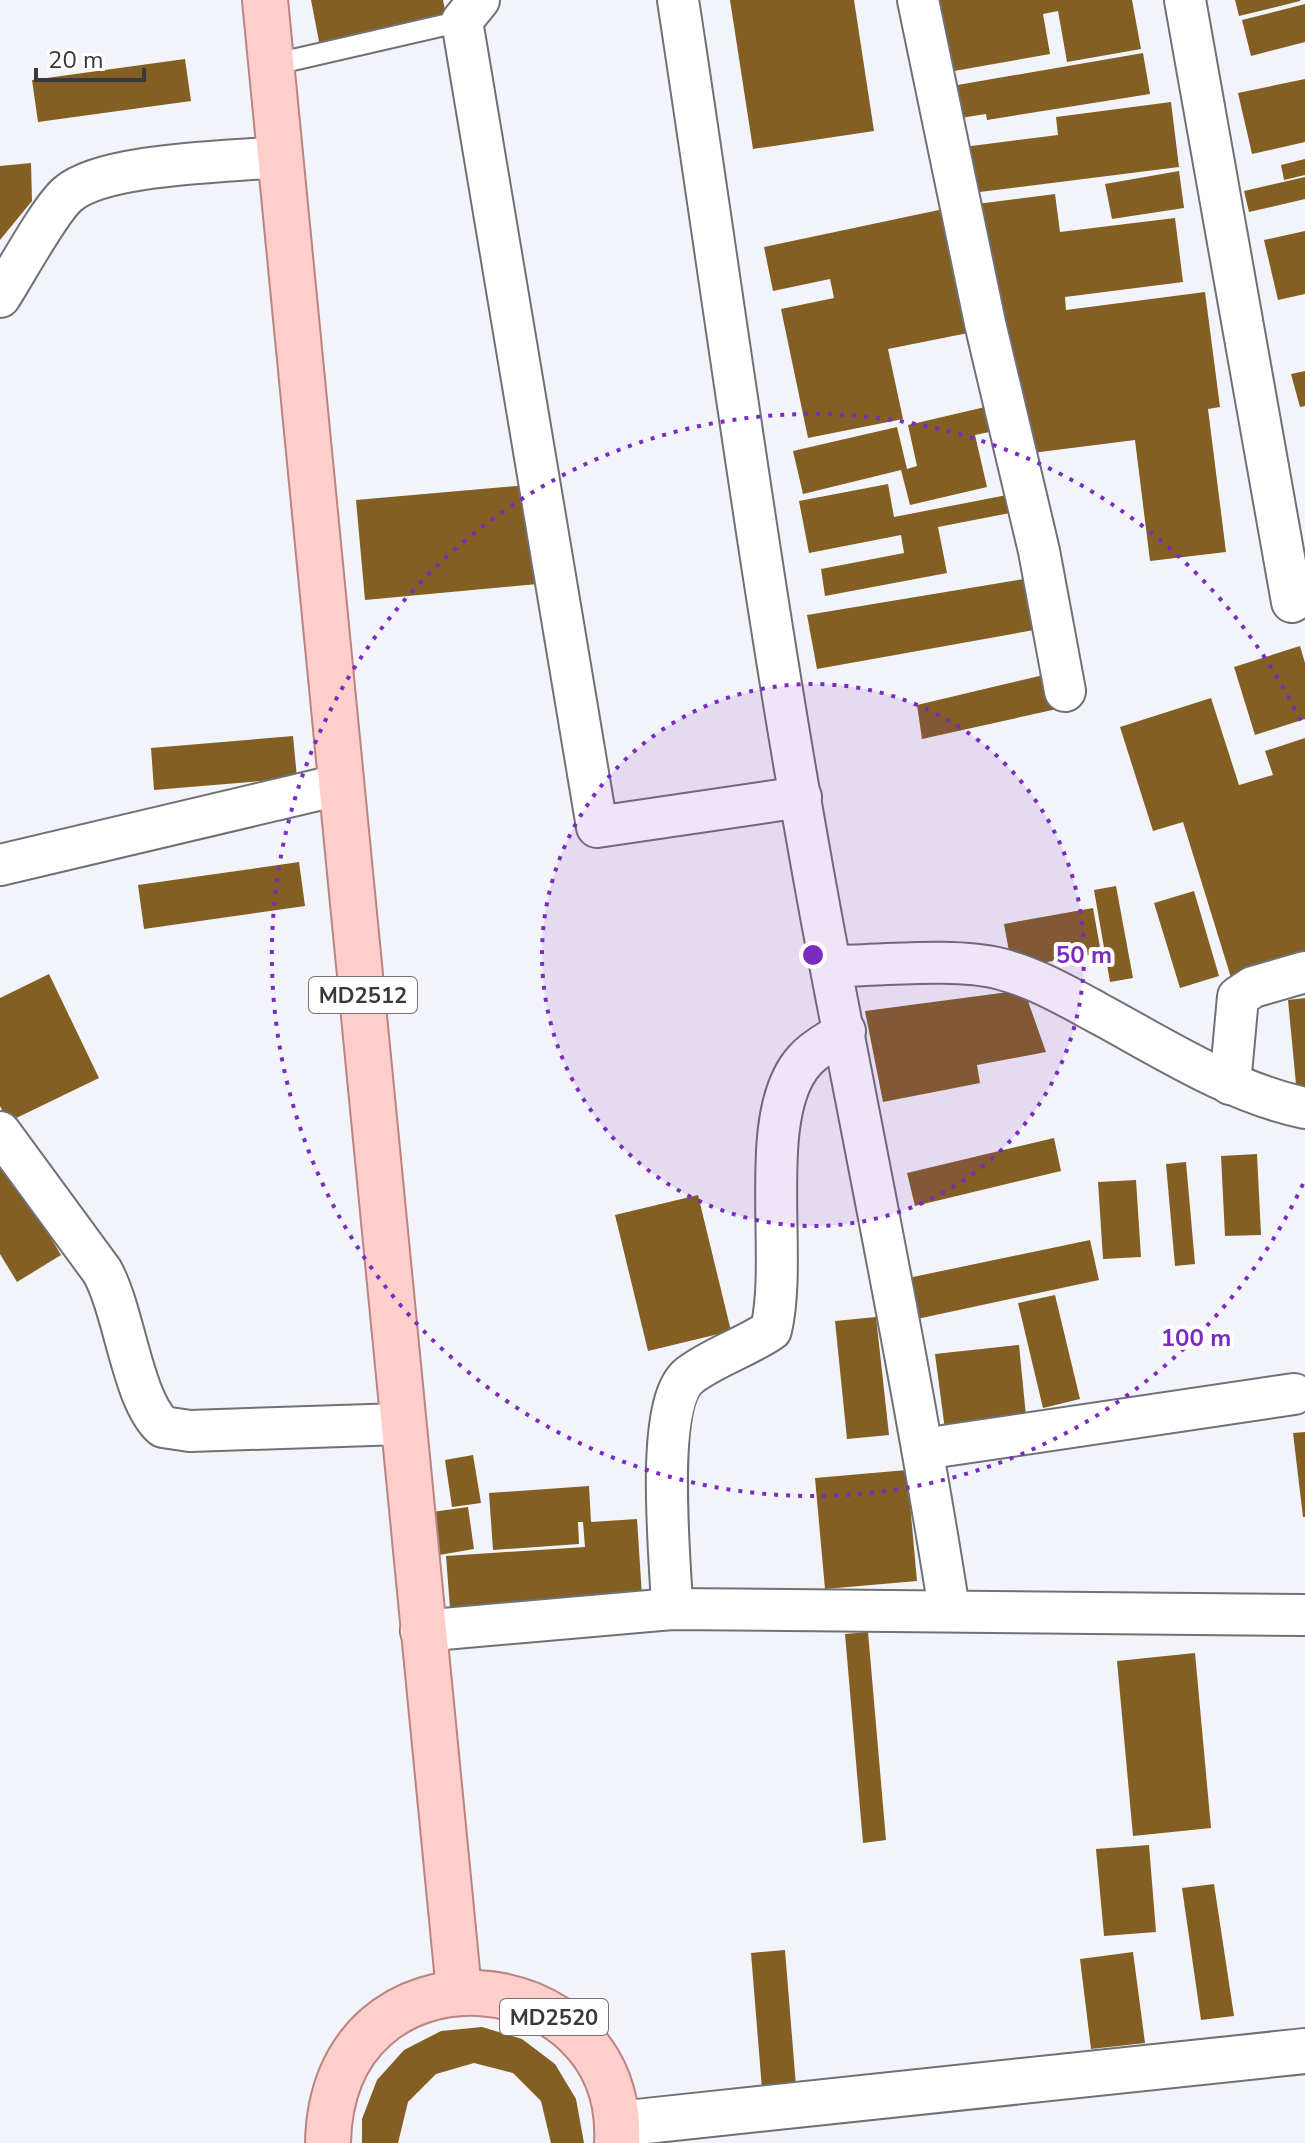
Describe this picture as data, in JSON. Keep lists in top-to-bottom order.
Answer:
{
  "streets": {
    "main road": ["MD2512", "MD2520"]
  },
  "crossings": [
    ["MD2512", "MD2520"]
  ],
  "scale_bar": "20 m",
  "rings": ["50 m", "100 m"]
}
